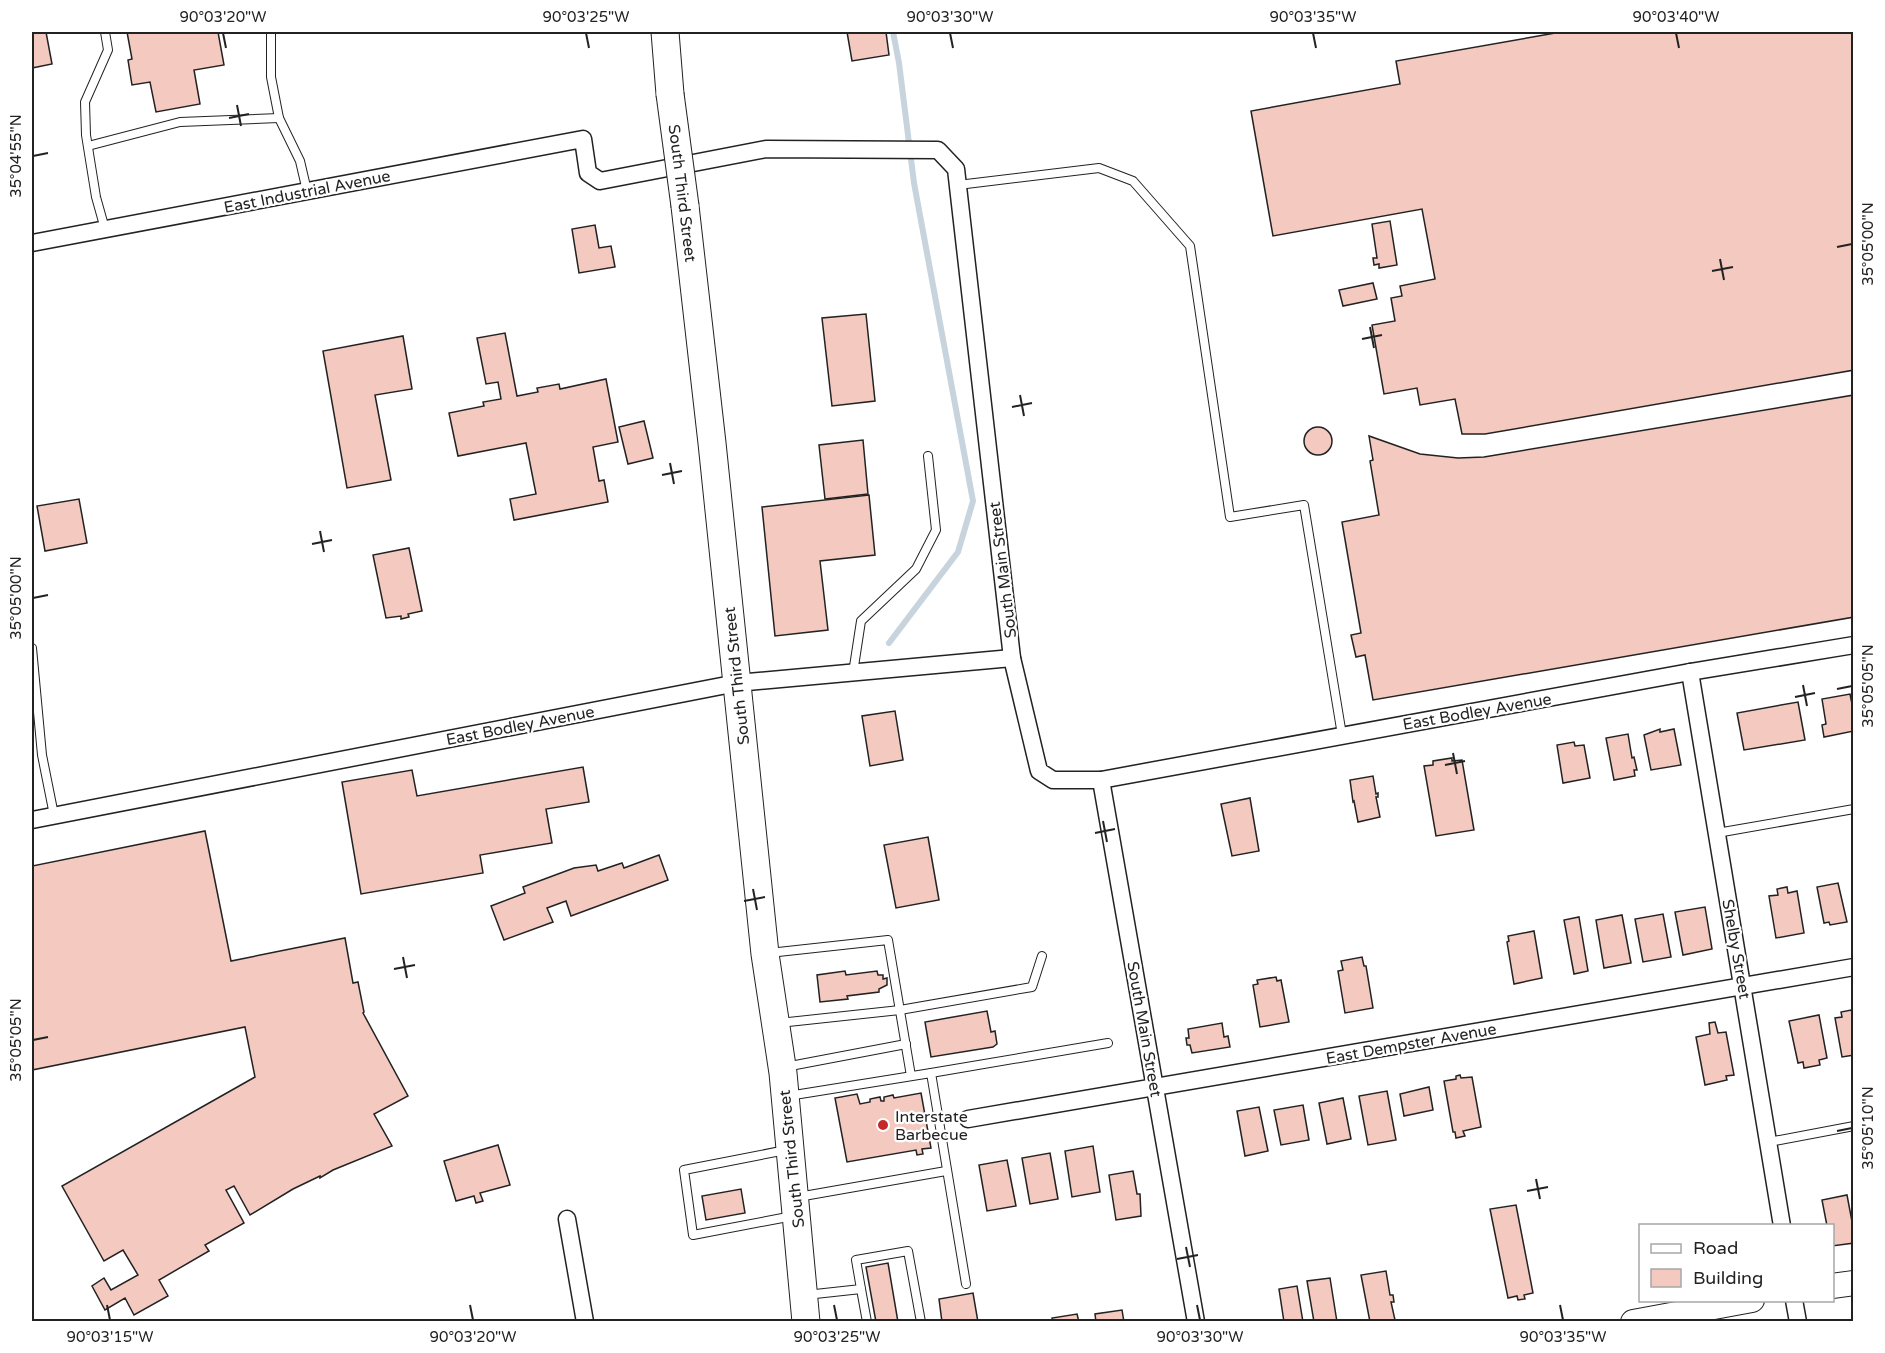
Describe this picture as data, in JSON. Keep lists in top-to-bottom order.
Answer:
{
  "streets": {
    "main road": ["South Third Street"],
    "street": [
      "East Industrial Avenue",
      "South Main Street",
      "East Bodley Avenue",
      "Shelby Street",
      "East Dempster Avenue"
    ]
  },
  "crossings": [
    ["East Industrial Avenue", "South Main Street"],
    ["South Third Street", "East Bodley Avenue"],
    ["South Main Street", "East Bodley Avenue"],
    ["South Main Street", "East Dempster Avenue"],
    ["East Bodley Avenue", "Shelby Street"],
    ["Shelby Street", "East Dempster Avenue"]
  ],
  "places": ["Interstate Barbecue"],
  "legend": ["Road", "Building"],
  "coordinates": [
    "90°03'20\"W",
    "90°03'25\"W",
    "90°03'30\"W",
    "90°03'35\"W",
    "90°03'40\"W",
    "35°04'55\"N",
    "35°05'00\"N",
    "35°05'05\"N",
    "35°05'10\"N",
    "90°03'15\"W"
  ]
}
